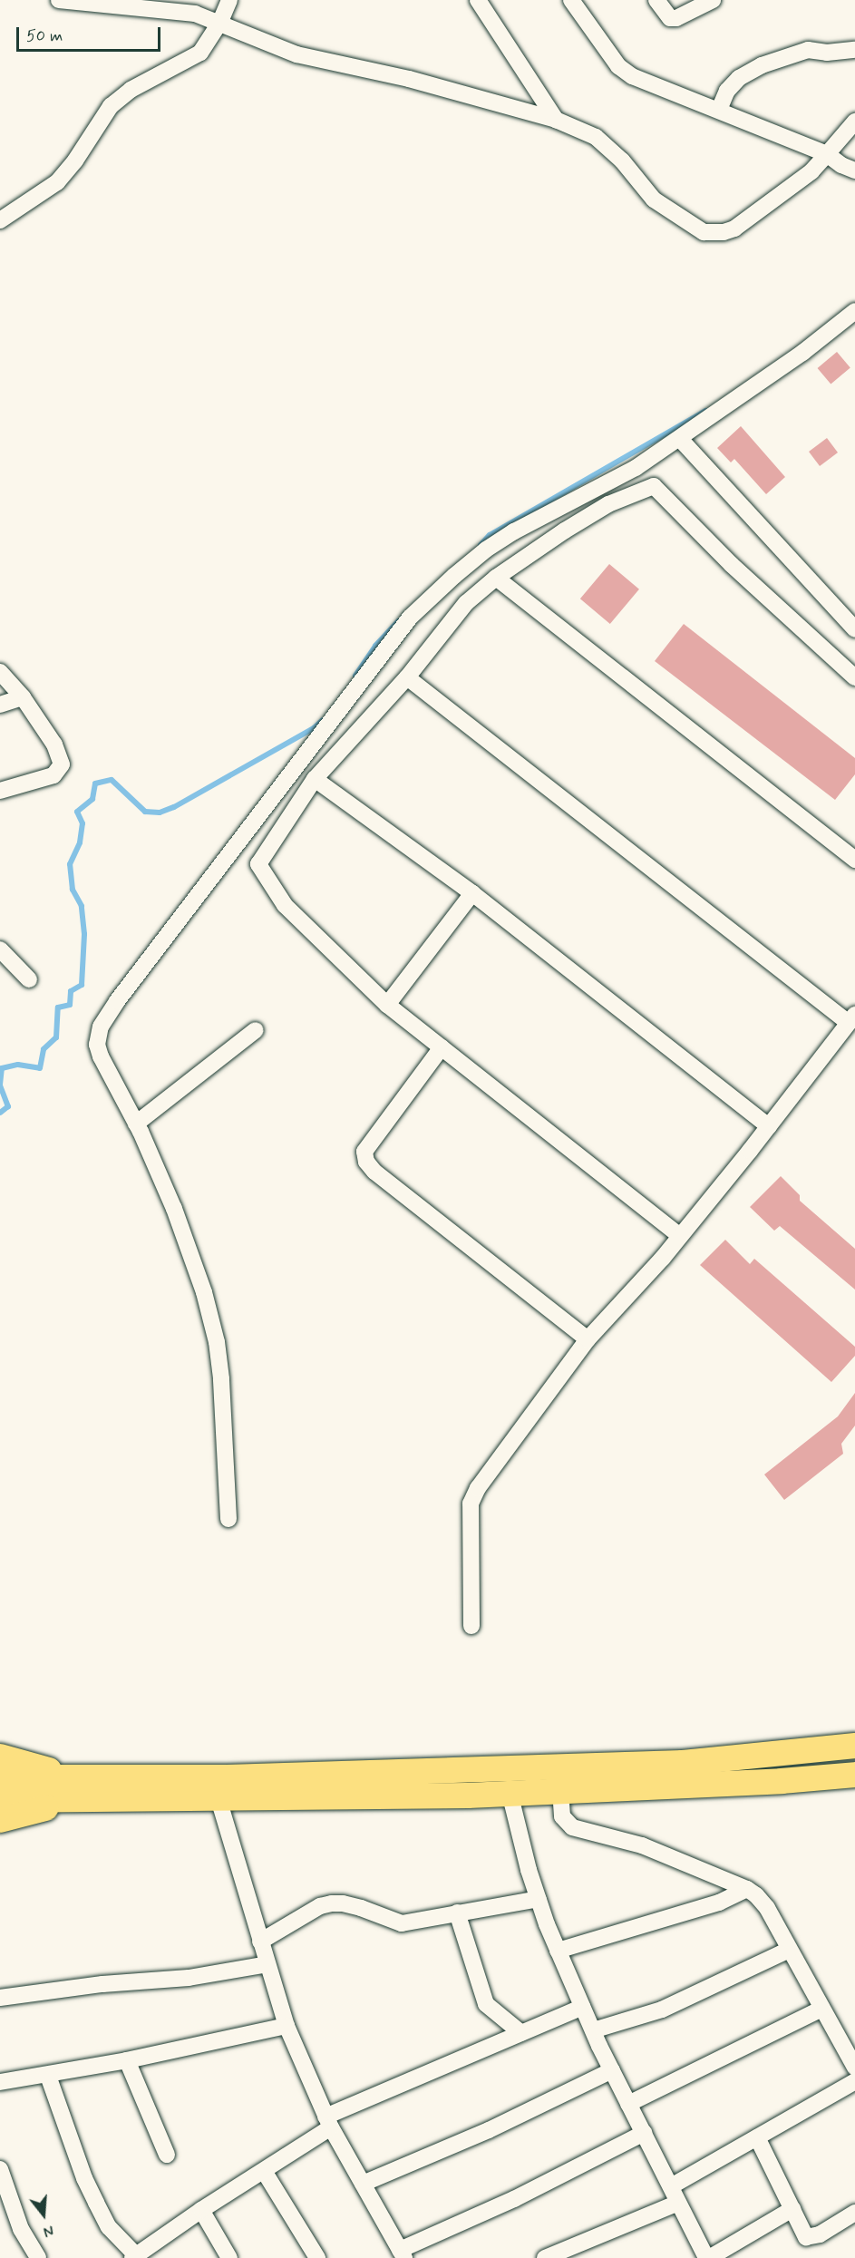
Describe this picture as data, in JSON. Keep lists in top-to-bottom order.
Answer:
{
  "scale_bar": "50 m",
  "north": "bottom"
}
